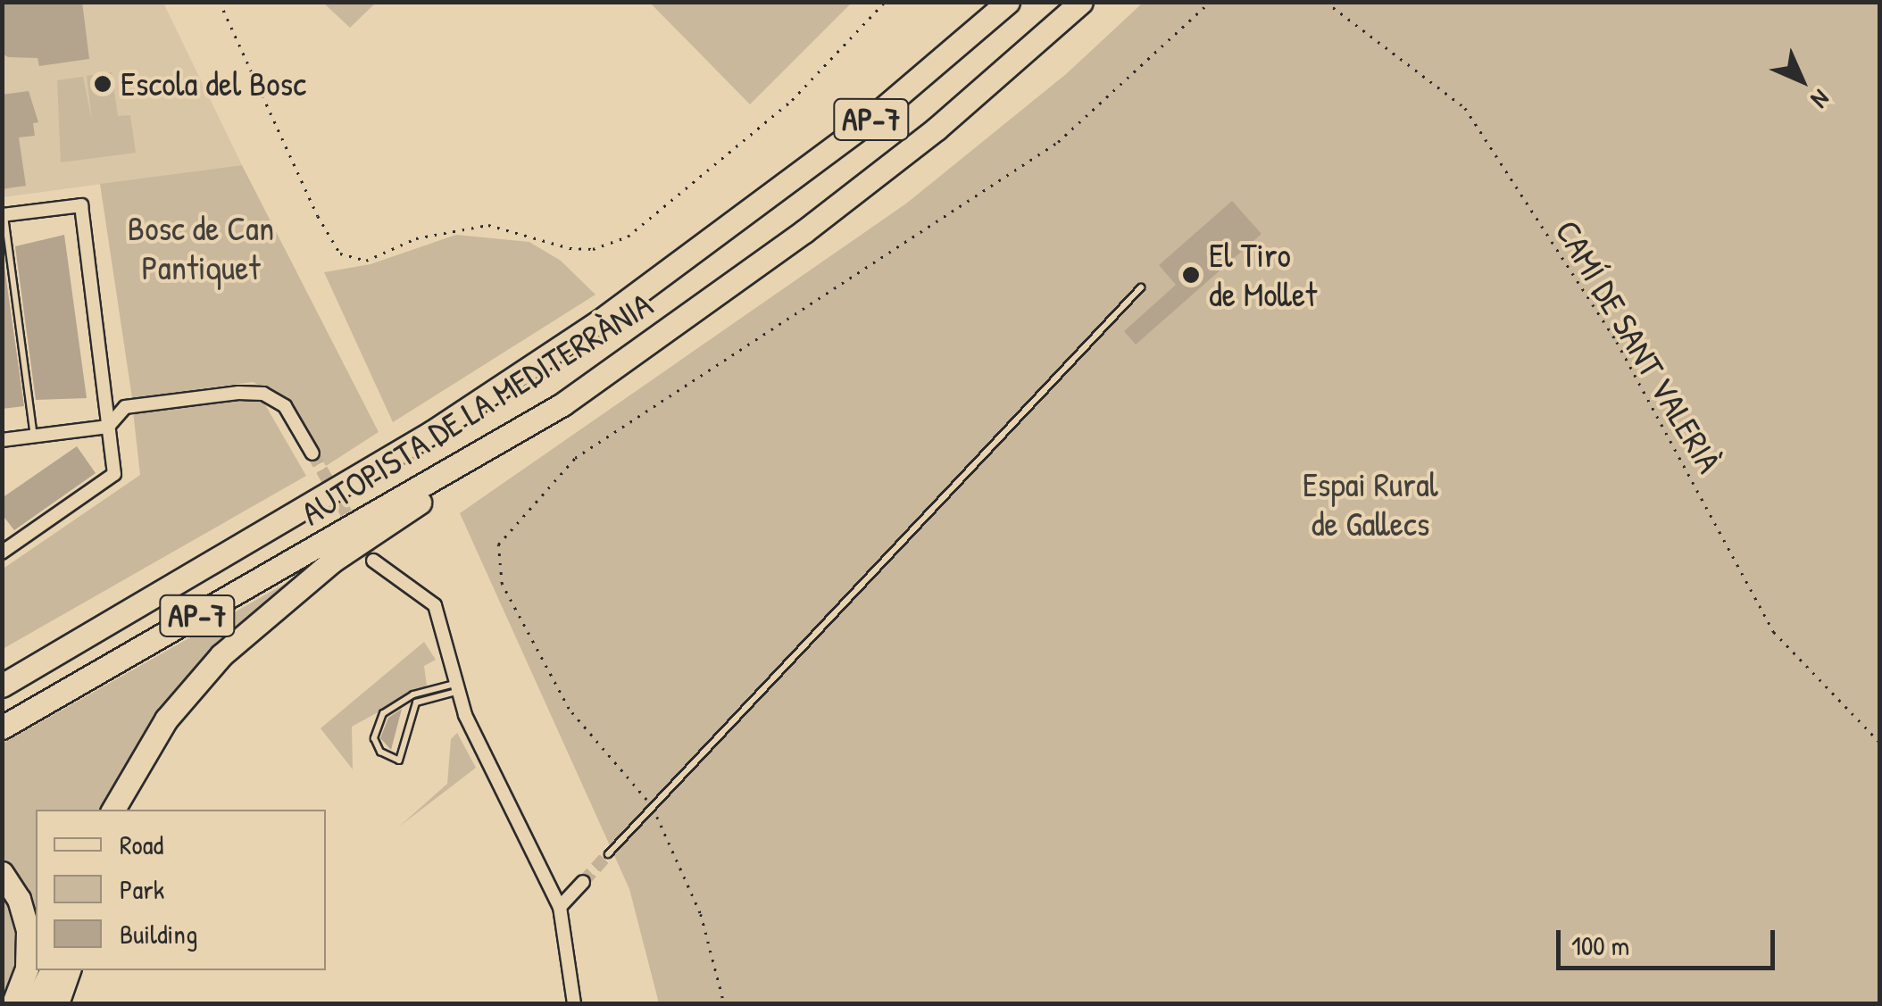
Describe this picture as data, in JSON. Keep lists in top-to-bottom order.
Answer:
{
  "streets": {
    "highway": ["AP-7", "AUTOPISTA DE LA MEDITERRÀNIA"],
    "path": ["CAMÍ DE SANT VALERIÀ"]
  },
  "parks": ["Bosc de Can Pantiquet", "Espai Rural de Gallecs"],
  "places": ["Escola del Bosc", "El Tiro de Mollet"],
  "legend": ["Road", "Park", "Building"],
  "scale_bar": "100 m",
  "north": "bottom right"
}
